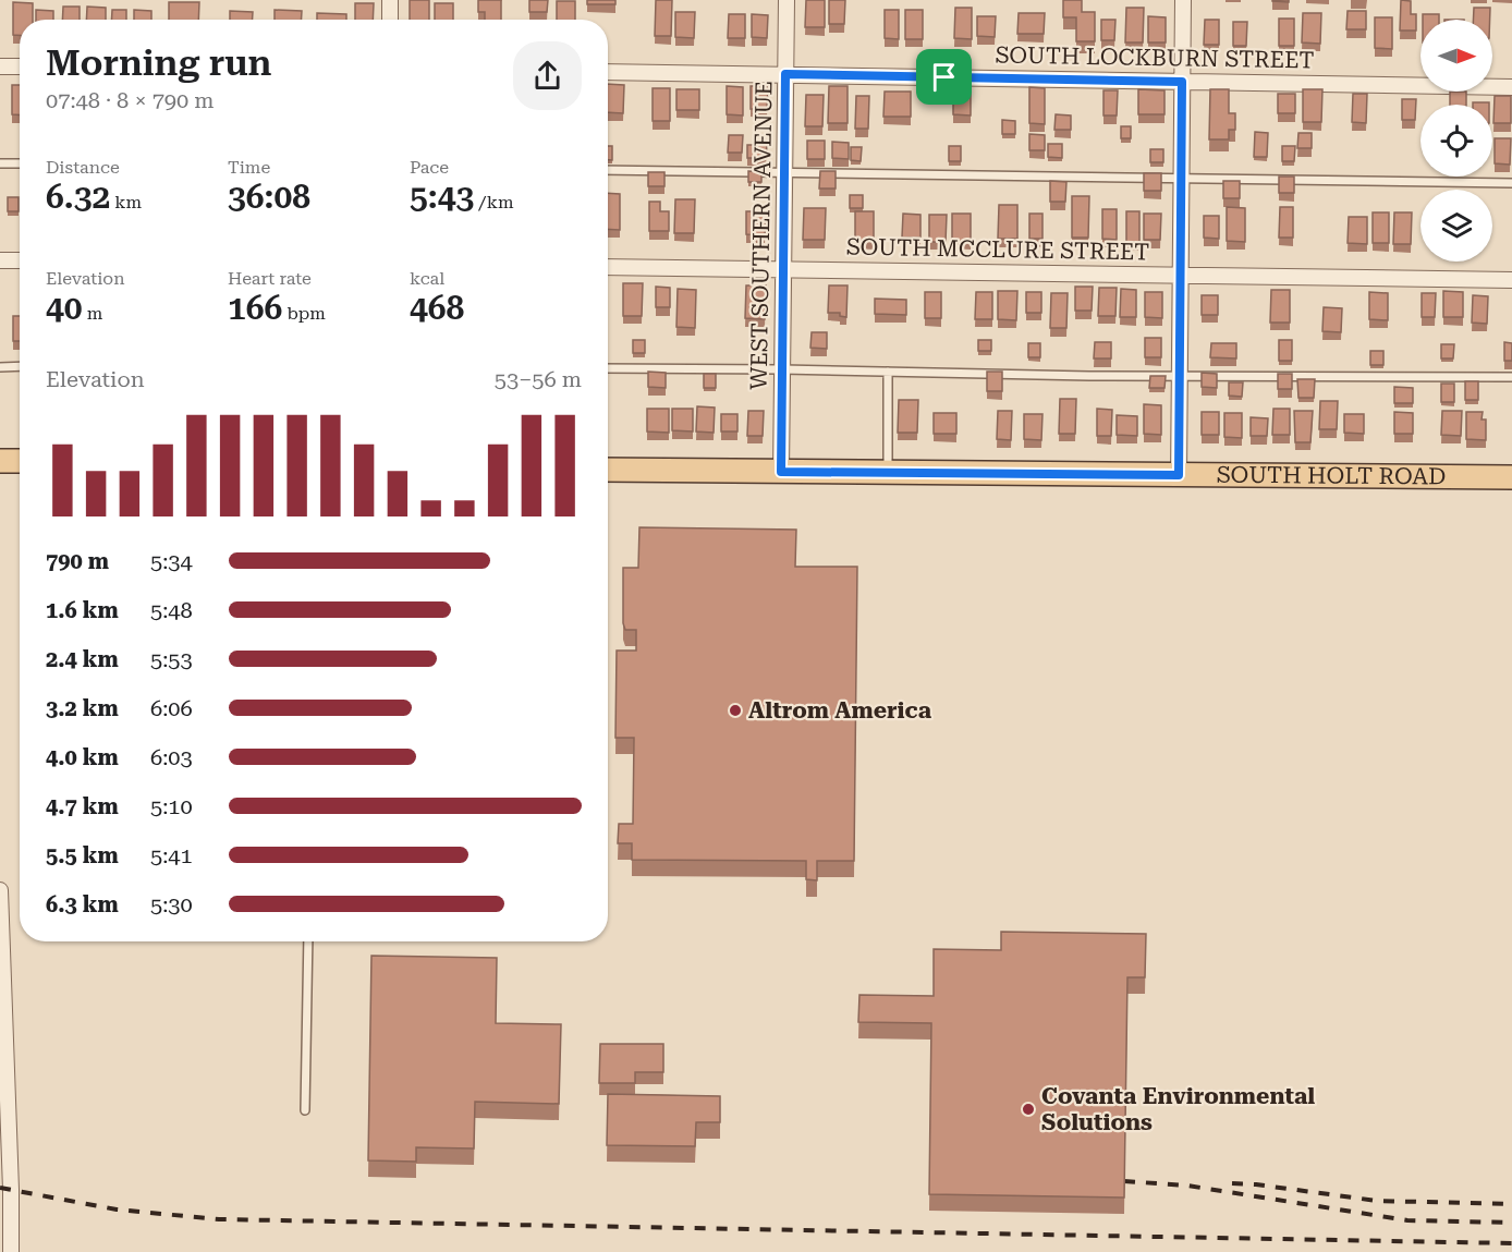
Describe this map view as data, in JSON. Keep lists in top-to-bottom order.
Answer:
{
  "streets": {
    "main road": ["SOUTH HOLT ROAD"],
    "street": ["SOUTH LOCKBURN STREET", "WEST SOUTHERN AVENUE", "SOUTH MCCLURE STREET"]
  },
  "crossings": [
    ["SOUTH LOCKBURN STREET", "WEST SOUTHERN AVENUE"],
    ["WEST SOUTHERN AVENUE", "SOUTH MCCLURE STREET"],
    ["WEST SOUTHERN AVENUE", "SOUTH HOLT ROAD"]
  ],
  "places": ["Altrom America", "Covanta Environmental Solutions"],
  "north": "right",
  "page": {
    "heading": ["Morning run", "07:48 · 8 × 790 m"],
    "stats": [
      ["Distance", "6.32 km"],
      ["Time", "36:08"],
      ["Pace", "5:43 /km"],
      ["Elevation", "40 m"],
      ["Heart rate", "166 bpm"],
      ["kcal", "468"]
    ],
    "chart": ["Elevation", "53–56 m"],
    "list": [
      {
        "name": "790 m",
        "note": "5:34"
      },
      {
        "name": "1.6 km",
        "note": "5:48"
      },
      {
        "name": "2.4 km",
        "note": "5:53"
      },
      {
        "name": "3.2 km",
        "note": "6:06"
      },
      {
        "name": "4.0 km",
        "note": "6:03"
      },
      {
        "name": "4.7 km",
        "note": "5:10"
      },
      {
        "name": "5.5 km",
        "note": "5:41"
      },
      {
        "name": "6.3 km",
        "note": "5:30"
      }
    ]
  }
}
